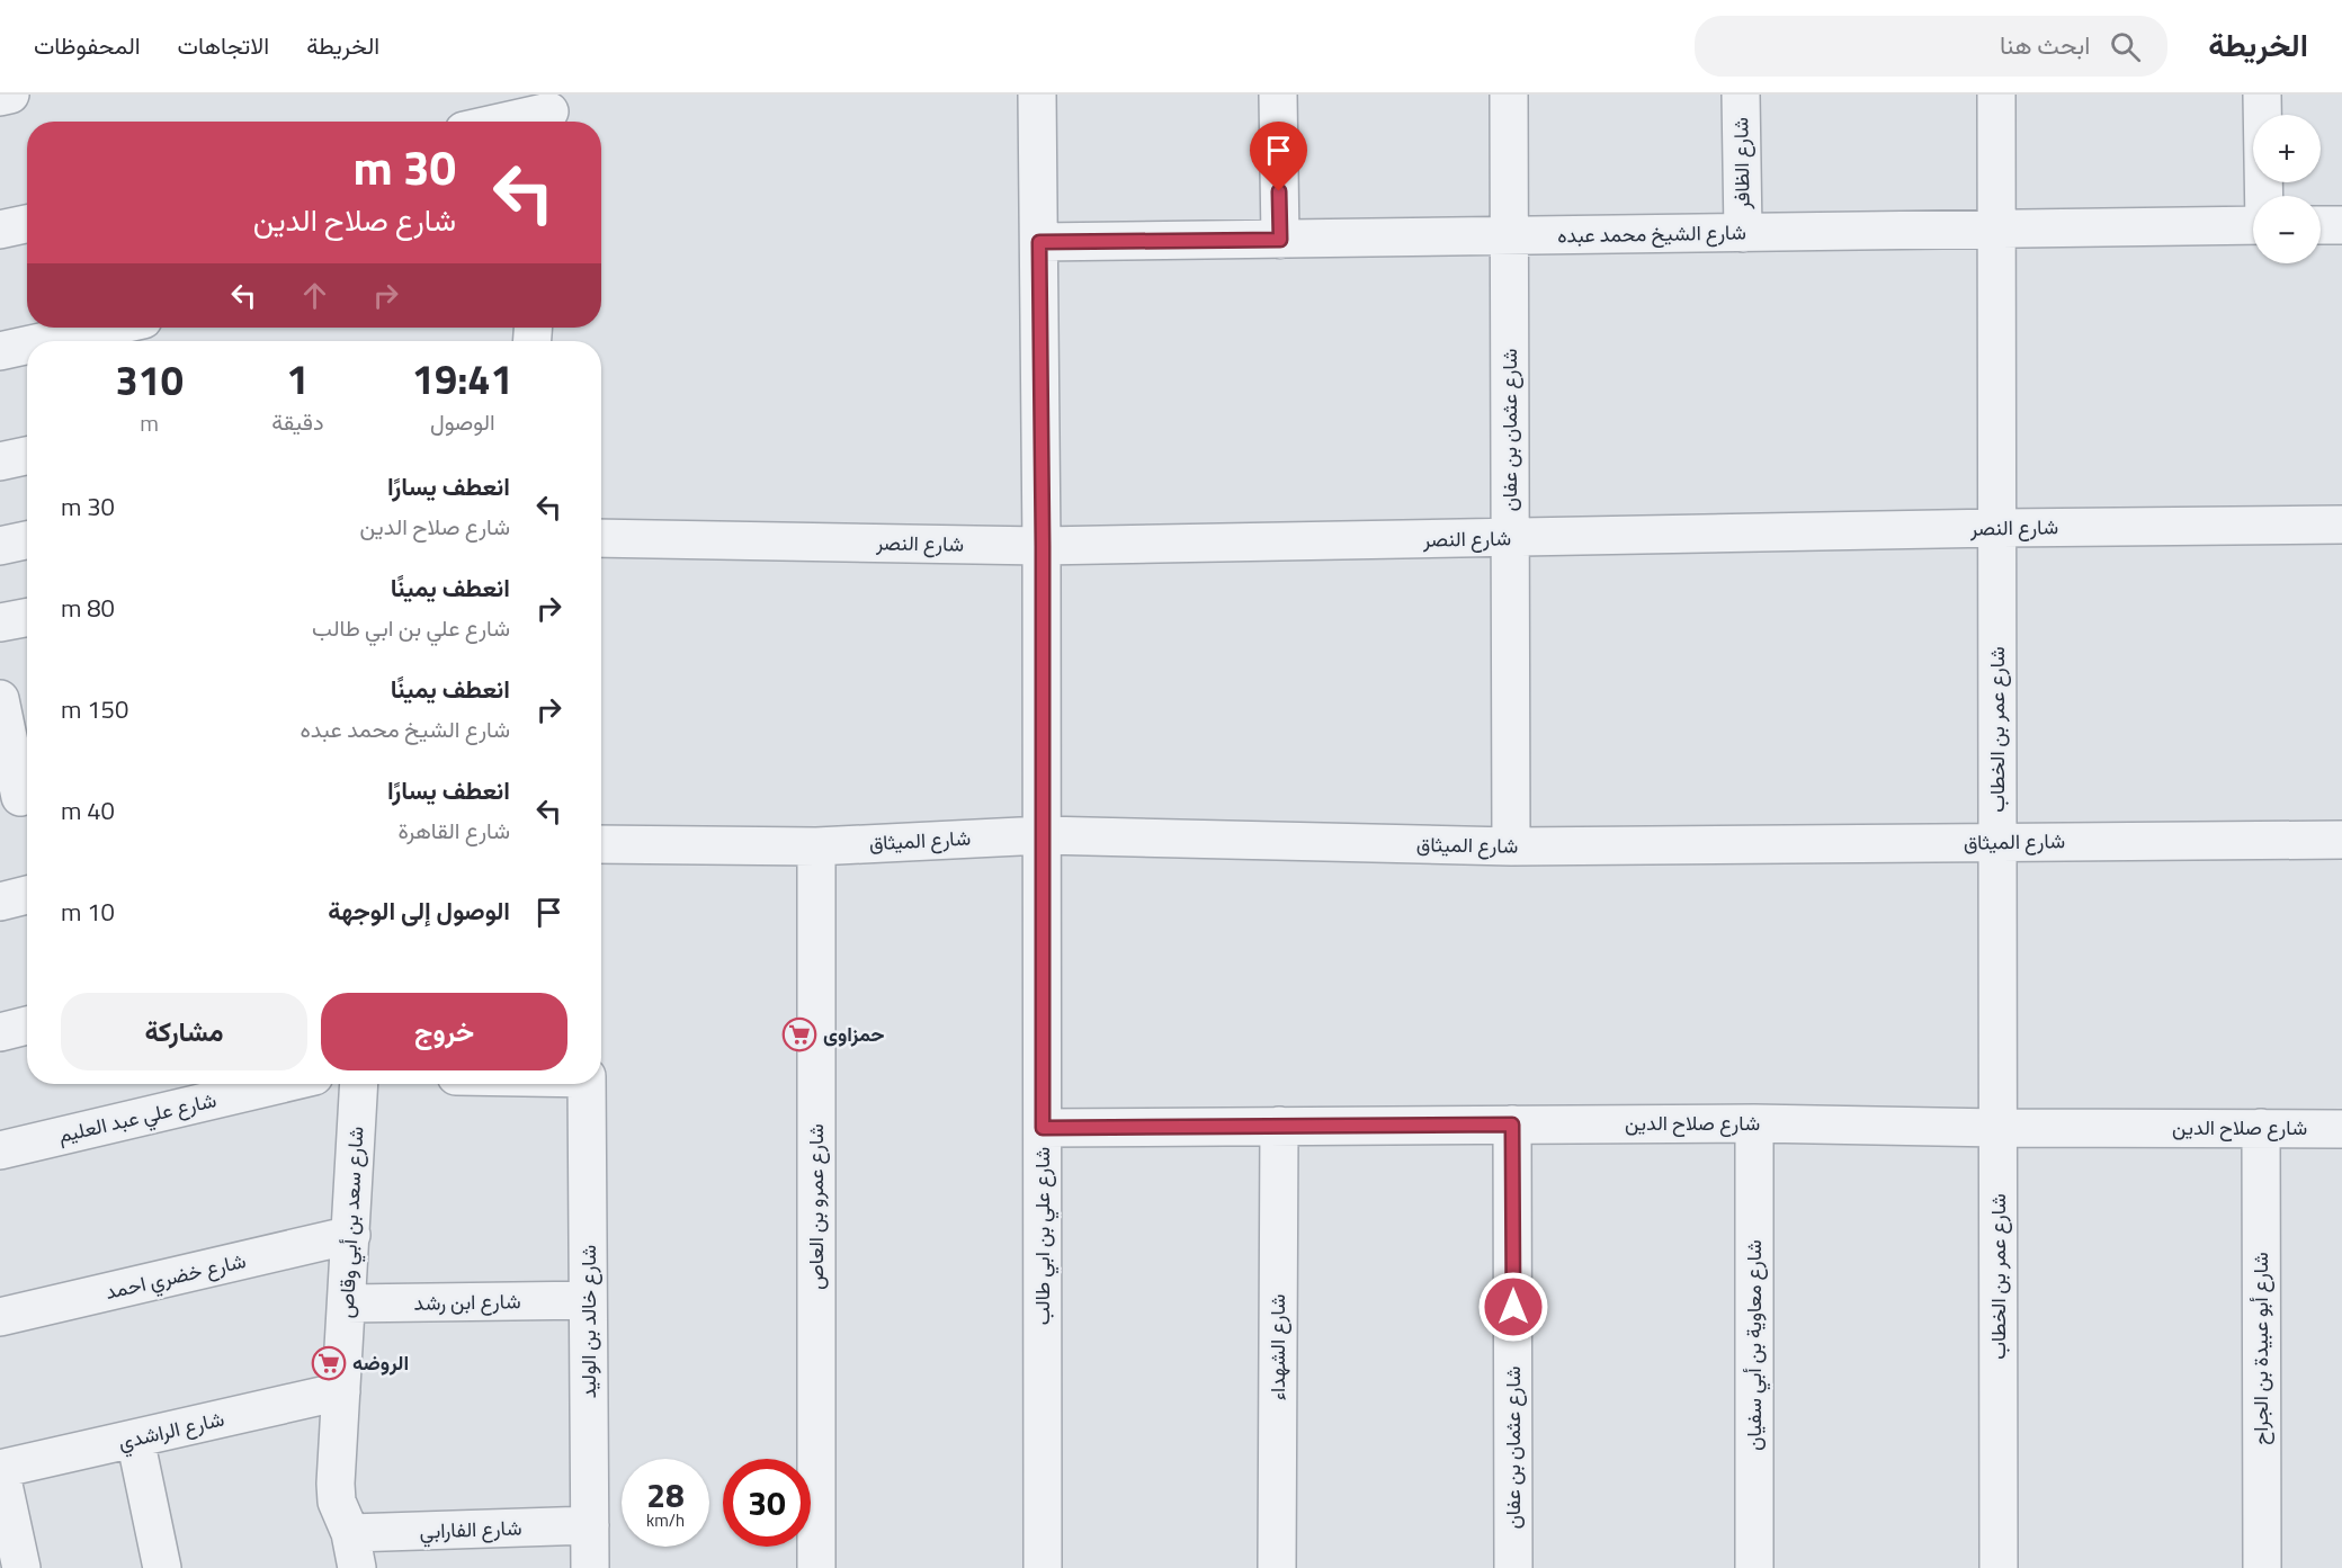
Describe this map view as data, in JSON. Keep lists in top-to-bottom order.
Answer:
{
  "streets": {
    "street": [
      "شارع الظافر",
      "شارع الشيخ محمد عبده",
      "شارع عثمان بن عفان",
      "شارع النصر",
      "شارع عمر بن الخطاب",
      "شارع الميثاق",
      "شارع علي عبد العليم",
      "شارع صلاح الدين",
      "شارع عمرو بن العاص",
      "شارع سعد بن أبي وقاص",
      "شارع علي بن ابي طالب",
      "شارع خضري احمد",
      "شارع ابن رشد",
      "شارع خالد بن الوليد",
      "شارع معاوية بن أبي سفيان",
      "شارع الشهداء",
      "شارع أبو عبيدة بن الجراح",
      "شارع الراشدي",
      "شارع الفارابي"
    ]
  },
  "crossings": [
    ["شارع الظافر", "شارع الشيخ محمد عبده"],
    ["شارع الشيخ محمد عبده", "شارع عثمان بن عفان"],
    ["شارع الشيخ محمد عبده", "شارع عمر بن الخطاب"],
    ["شارع الشيخ محمد عبده", "شارع علي بن ابي طالب"],
    ["شارع عثمان بن عفان", "شارع النصر"],
    ["شارع عثمان بن عفان", "شارع الميثاق"],
    ["شارع عثمان بن عفان", "شارع صلاح الدين"],
    ["شارع النصر", "شارع عمر بن الخطاب"],
    ["شارع النصر", "شارع علي بن ابي طالب"],
    ["شارع عمر بن الخطاب", "شارع الميثاق"],
    ["شارع عمر بن الخطاب", "شارع صلاح الدين"],
    ["شارع الميثاق", "شارع عمرو بن العاص"],
    ["شارع الميثاق", "شارع علي بن ابي طالب"],
    ["شارع صلاح الدين", "شارع علي بن ابي طالب"],
    ["شارع صلاح الدين", "شارع معاوية بن أبي سفيان"],
    ["شارع صلاح الدين", "شارع الشهداء"],
    ["شارع صلاح الدين", "شارع أبو عبيدة بن الجراح"],
    ["شارع سعد بن أبي وقاص", "شارع خضري احمد"],
    ["شارع سعد بن أبي وقاص", "شارع ابن رشد"],
    ["شارع سعد بن أبي وقاص", "شارع الراشدي"],
    ["شارع سعد بن أبي وقاص", "شارع الفارابي"],
    ["شارع ابن رشد", "شارع خالد بن الوليد"],
    ["شارع خالد بن الوليد", "شارع الفارابي"]
  ],
  "places": {
    "supermarket": ["حمزاوى", "الروضه"]
  },
  "page": {
    "header": "الخريطة",
    "search": "ابحث هنا",
    "nav": ["الخريطة", "الاتجاهات", "المحفوظات"],
    "map_buttons": ["+", "−"],
    "turn": ["30 m", "شارع صلاح الدين"],
    "eta": [
      "19:41",
      "الوصول",
      "1",
      "دقيقة",
      "310",
      "m"
    ],
    "list": [
      {
        "name": "انعطف يسارًا",
        "note": "شارع صلاح الدين",
        "value": "30 m"
      },
      {
        "name": "انعطف يمينًا",
        "note": "شارع علي بن ابي طالب",
        "value": "80 m"
      },
      {
        "name": "انعطف يمينًا",
        "note": "شارع الشيخ محمد عبده",
        "value": "150 m"
      },
      {
        "name": "انعطف يسارًا",
        "note": "شارع القاهرة",
        "value": "40 m"
      },
      {
        "name": "الوصول إلى الوجهة",
        "value": "10 m"
      }
    ],
    "buttons": ["خروج", "مشاركة"],
    "speed": "28 km/h",
    "limit": "30"
  }
}
